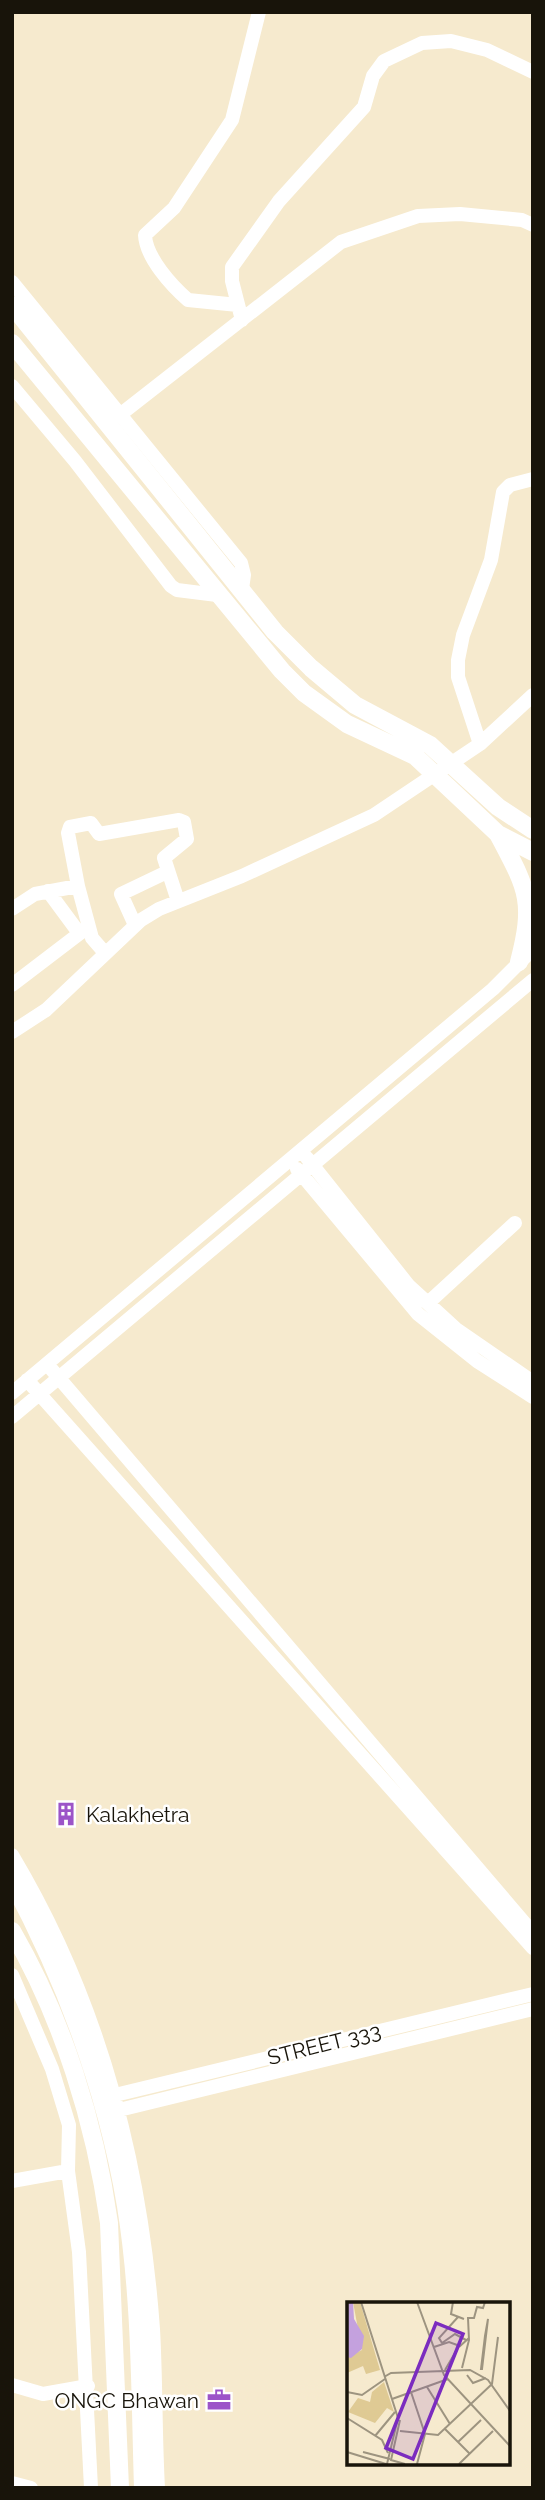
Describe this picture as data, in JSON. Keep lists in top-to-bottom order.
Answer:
{
  "streets": {
    "street": ["STREET 333"]
  },
  "places": {
    "building": ["Kalakhetra"],
    "office": ["ONGC Bhawan"]
  }
}
